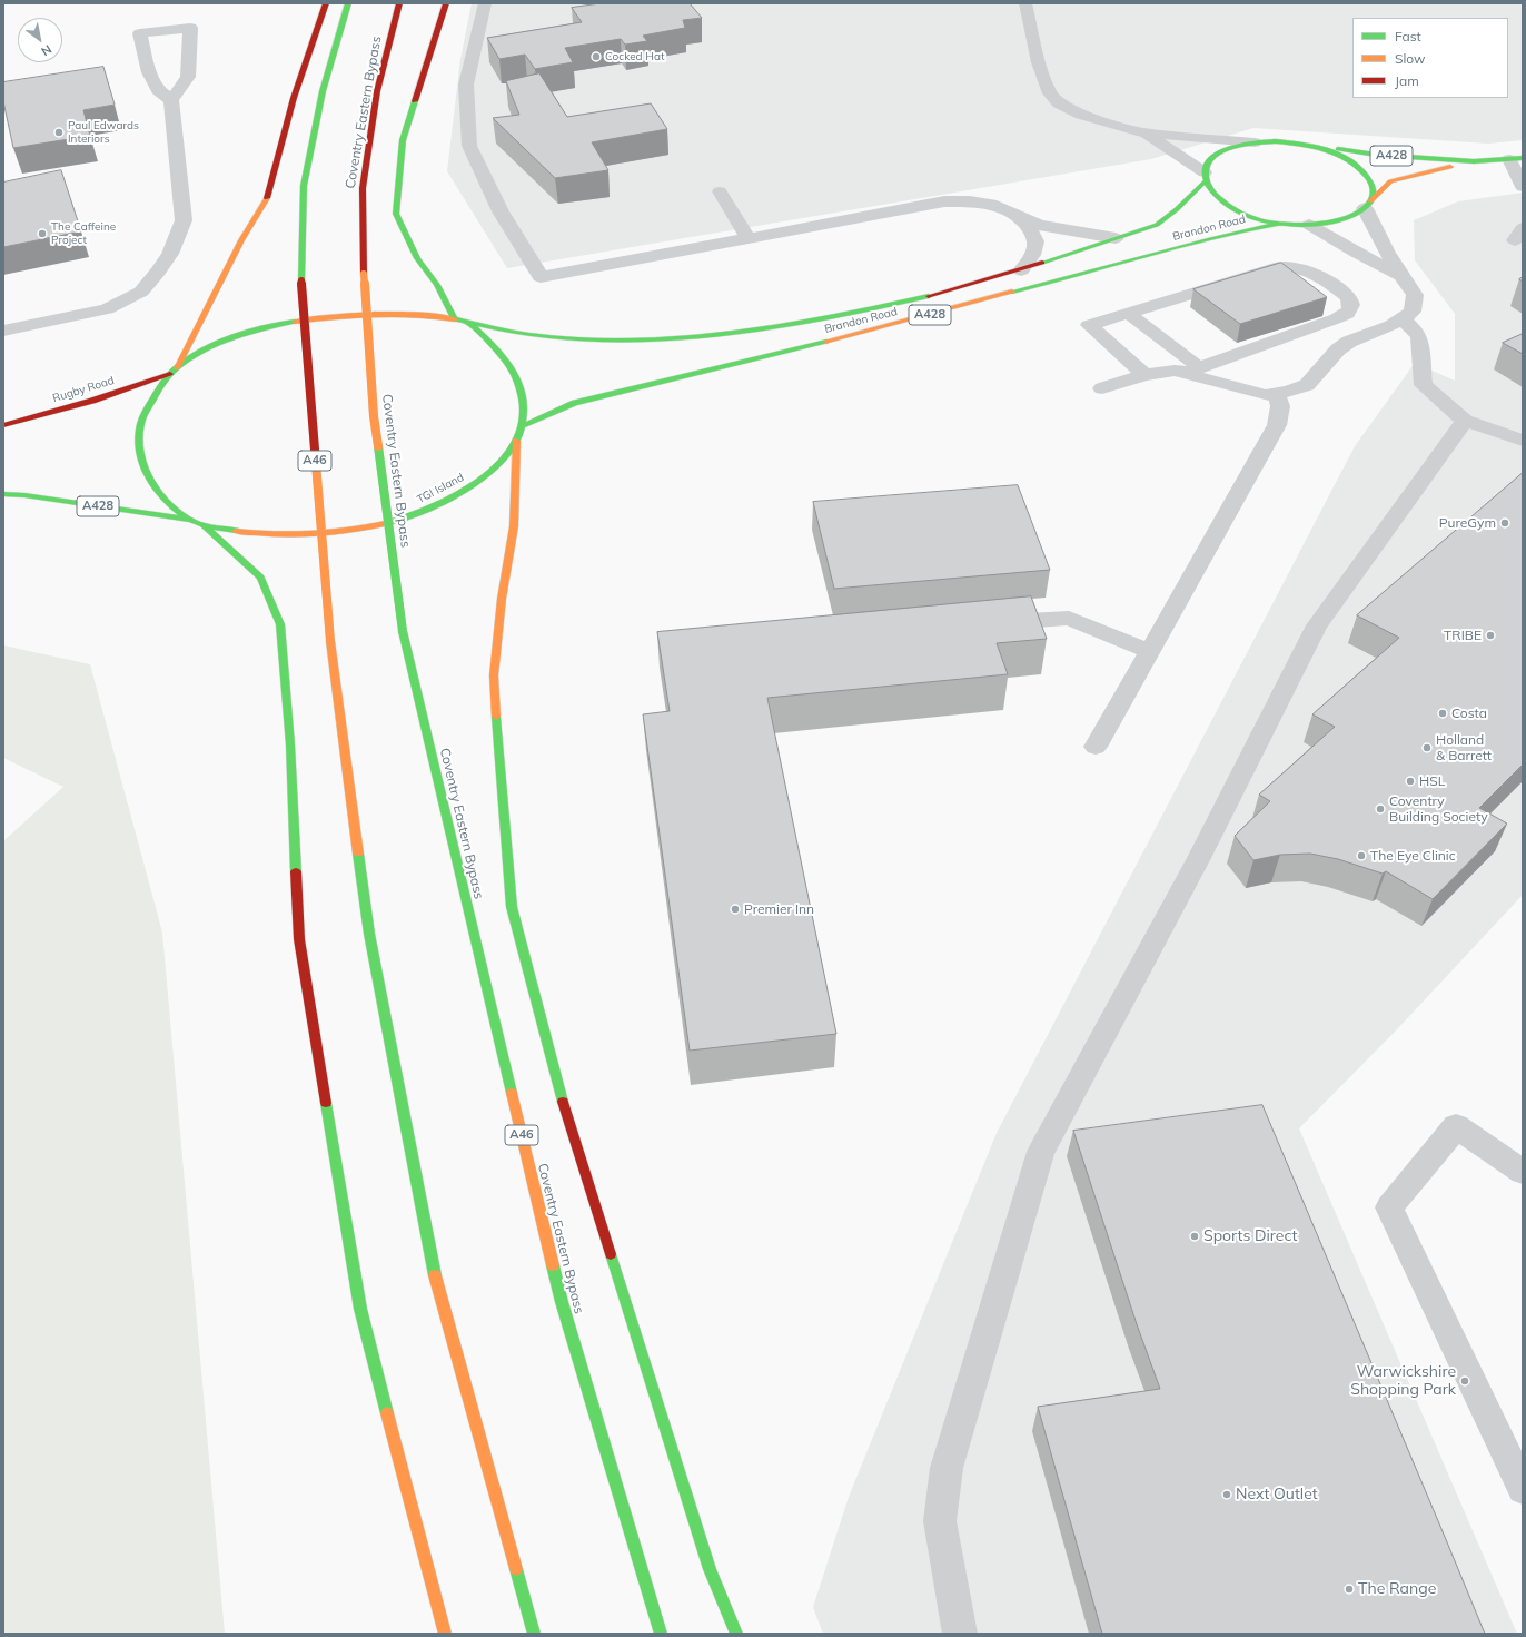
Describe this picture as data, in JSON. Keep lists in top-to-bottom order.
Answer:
{
  "streets": {
    "main road": [
      "Coventry Eastern Bypass",
      "A428",
      "Brandon Road",
      "Rugby Road",
      "A46",
      "TGI Island"
    ]
  },
  "crossings": [
    ["A428", "Brandon Road"],
    ["A428", "TGI Island"],
    ["Brandon Road", "TGI Island"],
    ["Rugby Road", "TGI Island"]
  ],
  "places": [
    "Cocked Hat",
    "Paul Edwards Interiors",
    "The Caffeine Project",
    "PureGym",
    "TRIBE",
    "Costa",
    "Holland & Barrett",
    "HSL",
    "Coventry Building Society",
    "The Eye Clinic",
    "Premier Inn",
    "Sports Direct",
    "Warwickshire Shopping Park",
    "Next Outlet",
    "The Range"
  ],
  "legend": ["Fast", "Slow", "Jam"],
  "north": "bottom right"
}
